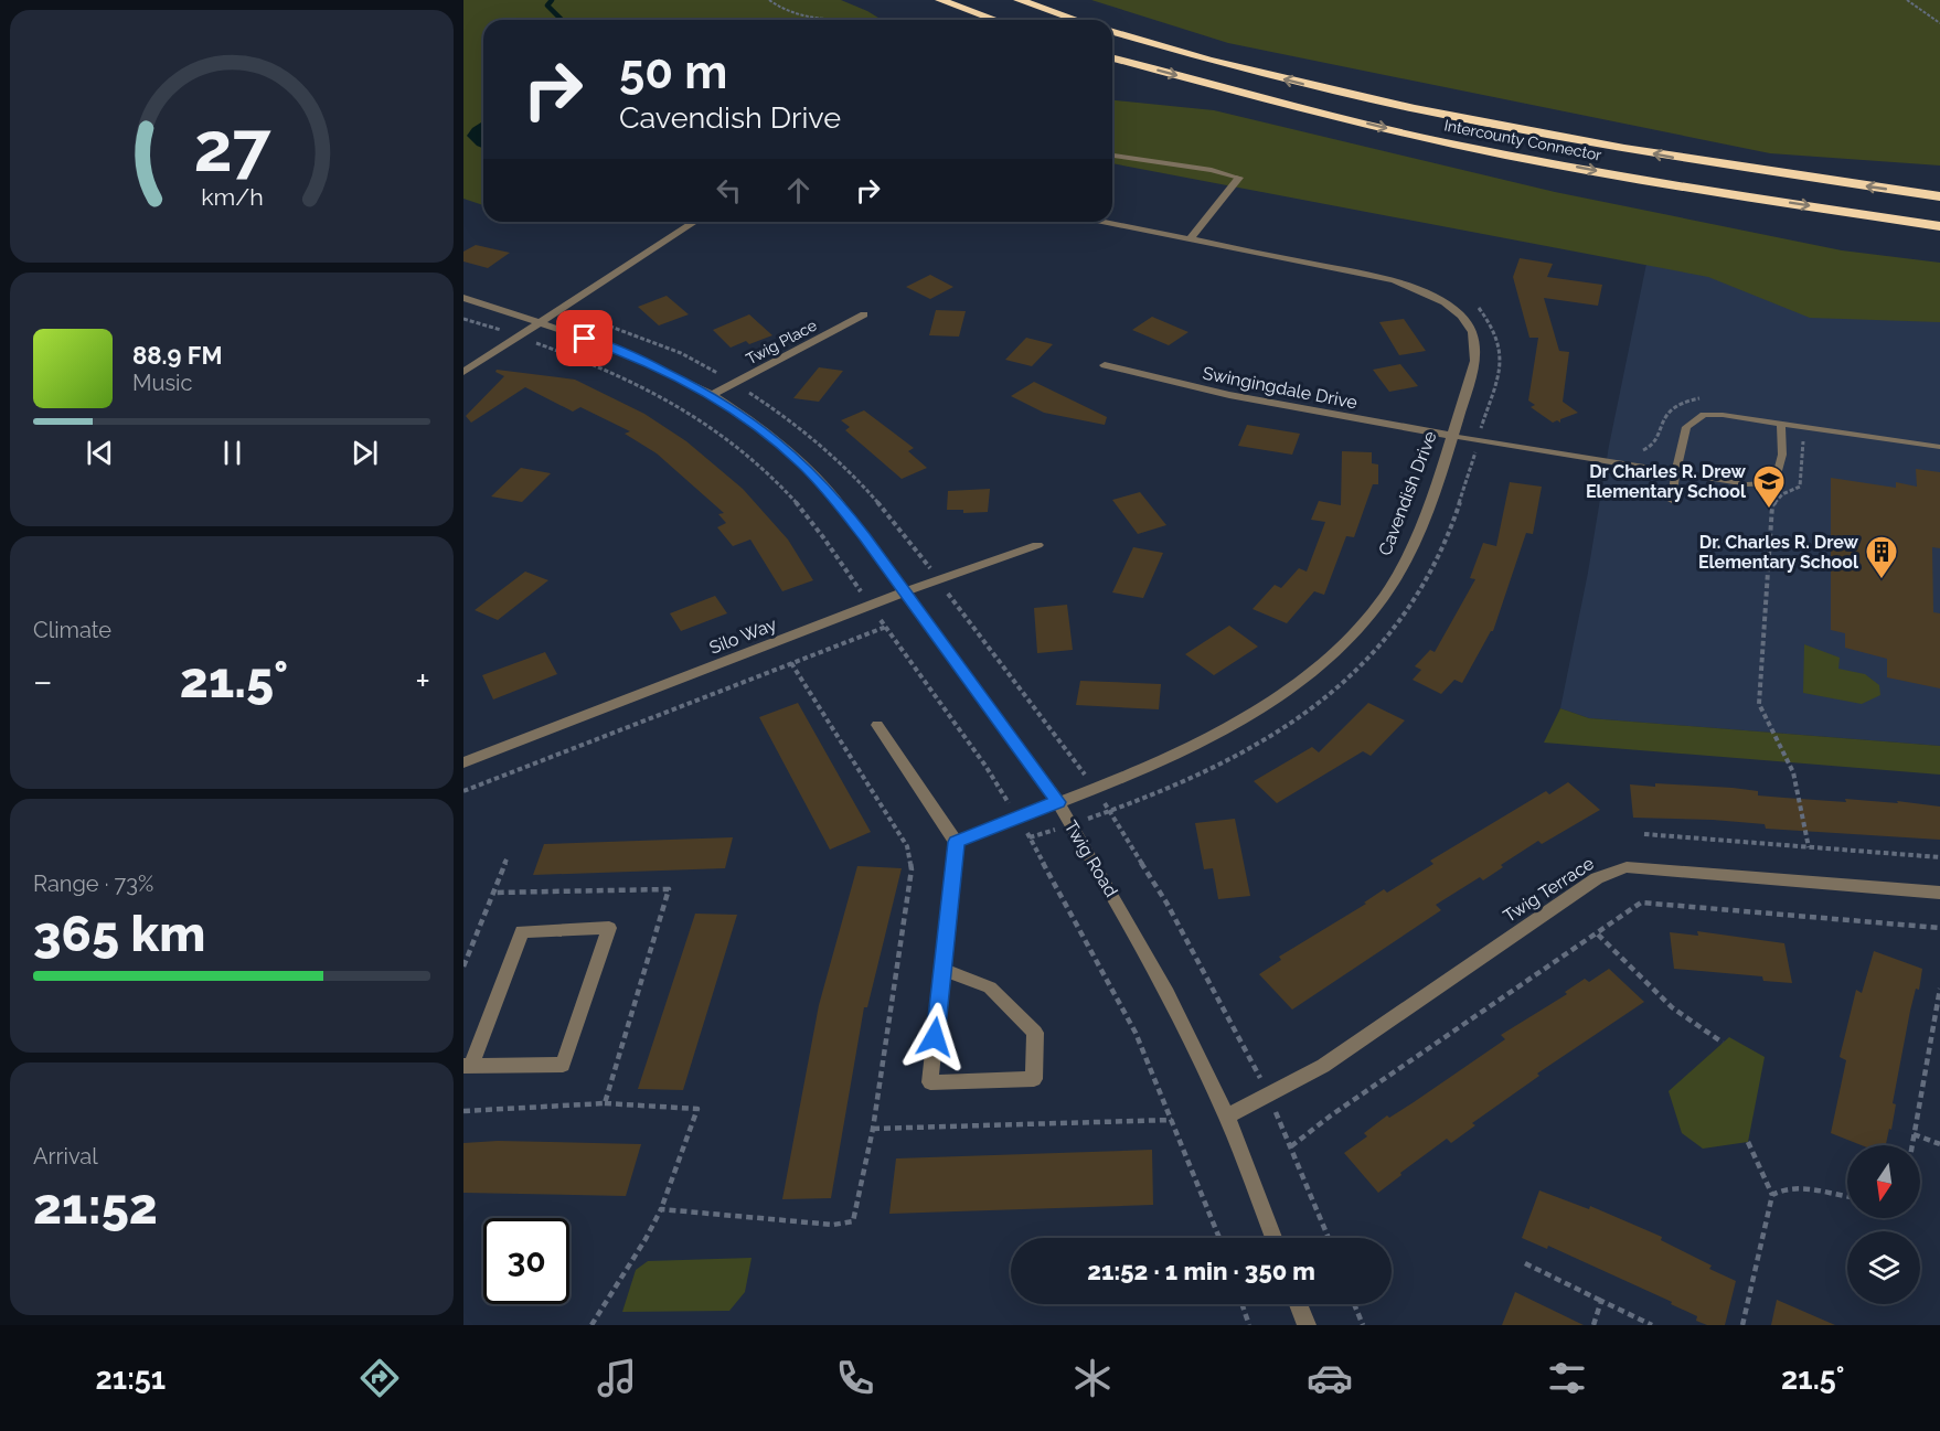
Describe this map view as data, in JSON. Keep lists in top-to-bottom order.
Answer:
{
  "streets": {
    "highway": ["Intercounty Connector"],
    "street": [
      "Twig Place",
      "Swingingdale Drive",
      "Cavendish Drive",
      "Silo Way",
      "Twig Road",
      "Twig Terrace"
    ]
  },
  "crossings": [
    ["Twig Place", "Twig Road"],
    ["Swingingdale Drive", "Cavendish Drive"],
    ["Cavendish Drive", "Twig Road"],
    ["Silo Way", "Twig Road"],
    ["Twig Road", "Twig Terrace"]
  ],
  "places": {
    "school or university": ["Dr Charles R. Drew Elementary School"],
    "building": ["Dr. Charles R. Drew Elementary School"]
  },
  "north": "bottom",
  "page": {
    "turn": ["50 m", "Cavendish Drive"],
    "song": ["88.9 FM", "Music"],
    "tile": [
      "Climate",
      ["Range · 73%", "365 km"],
      ["Arrival", "21:52"]
    ],
    "heat": ["−", "21.5°", "+"],
    "limit": "30",
    "trip": "21:52 · 1 min · 350 m",
    "tabs": ["21:51", "21.5°"],
    "gauge": ["27", "km/h"]
  }
}
